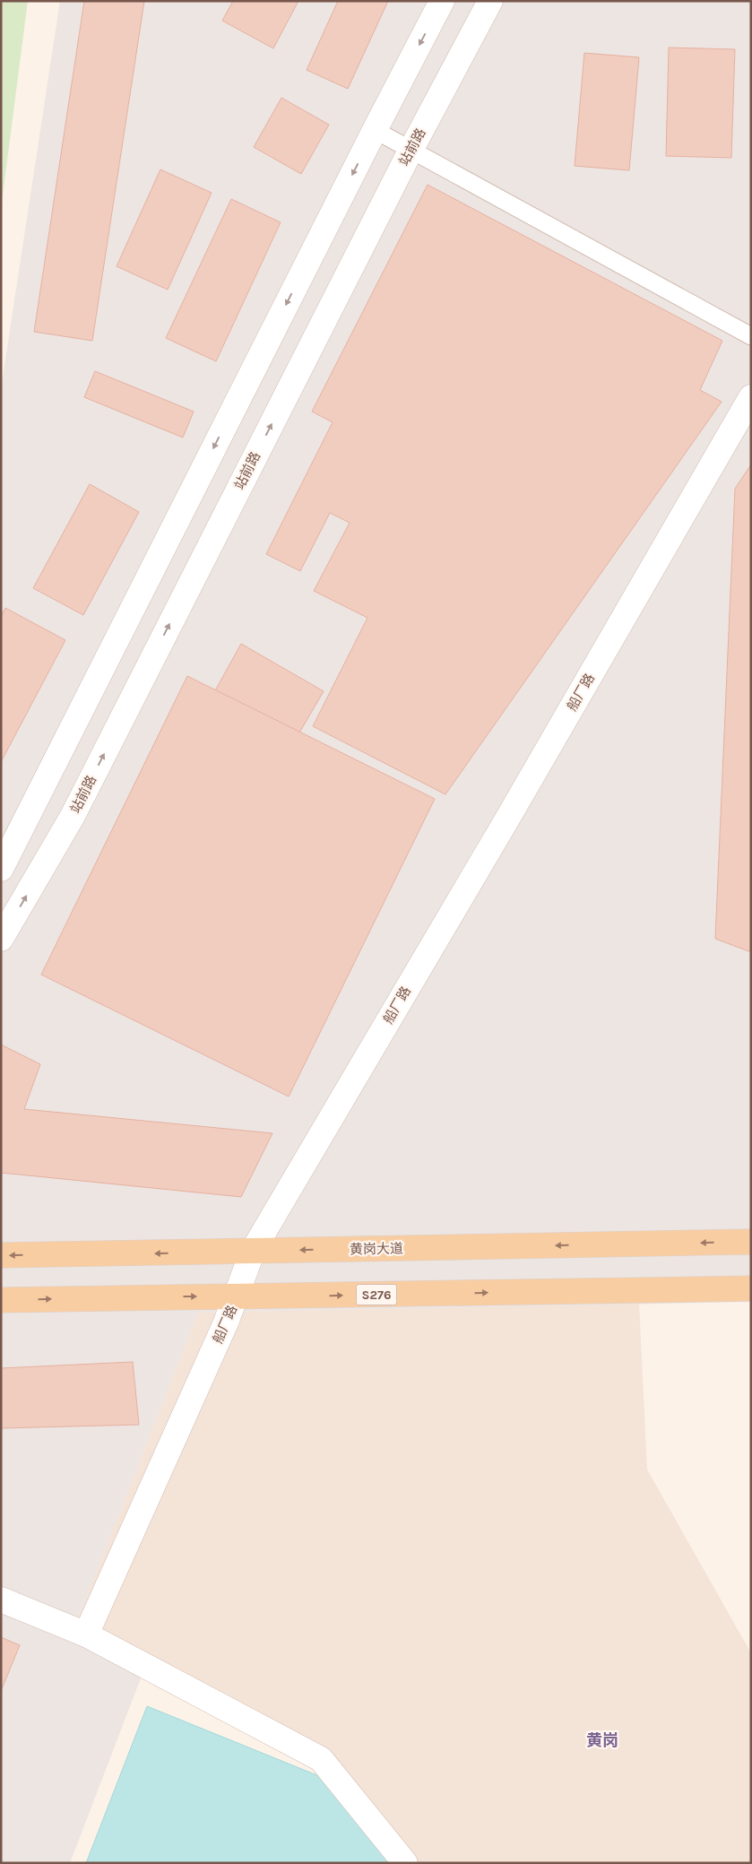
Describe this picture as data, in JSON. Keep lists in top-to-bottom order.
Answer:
{
  "streets": {
    "main road": ["黄岗大道", "S276"],
    "street": ["站前路", "船厂路"]
  },
  "crossings": [
    ["船厂路", "黄岗大道"],
    ["船厂路", "S276"]
  ],
  "districts": ["黄岗"]
}
